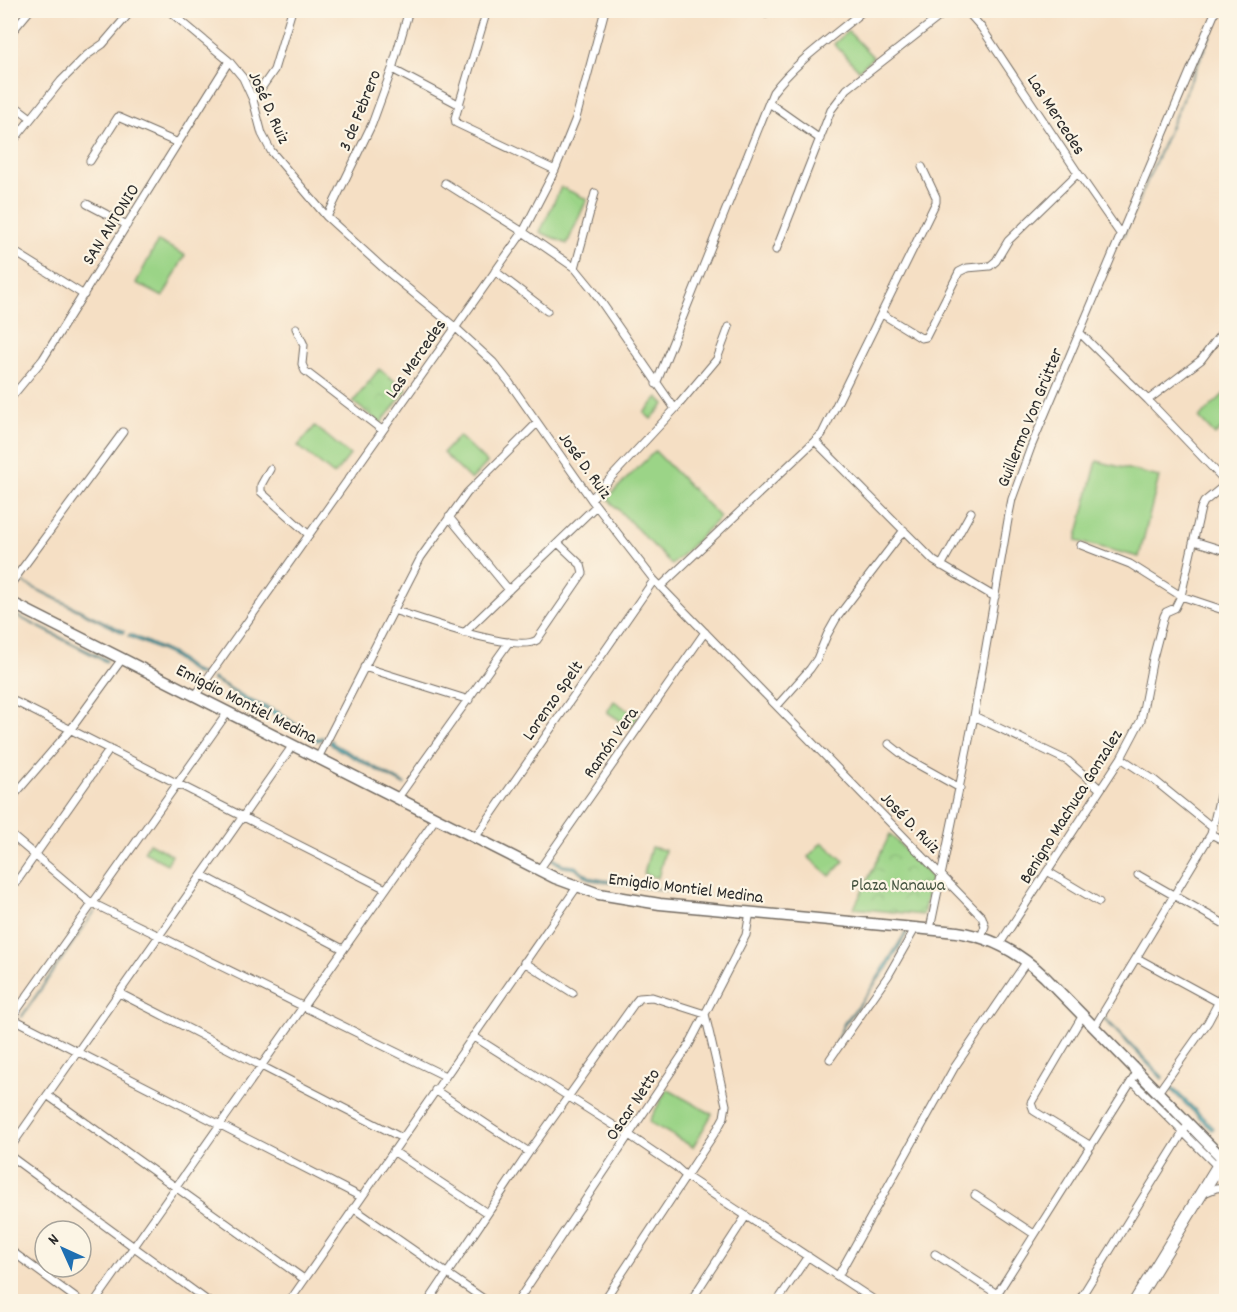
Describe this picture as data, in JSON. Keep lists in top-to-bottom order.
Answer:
{
  "streets": {
    "main road": ["Emigdio Montiel Medina"],
    "street": [
      "José D. Ruiz",
      "3 de Febrero",
      "Las Mercedes",
      "SAN ANTONIO",
      "Guillermo Von Grütter",
      "Lorenzo Spelt",
      "Ramón Vera",
      "Benigno Machuca Gonzalez",
      "Oscar Netto"
    ]
  },
  "crossings": [
    ["José D. Ruiz", "3 de Febrero"],
    ["José D. Ruiz", "Las Mercedes"],
    ["José D. Ruiz", "SAN ANTONIO"],
    ["José D. Ruiz", "Guillermo Von Grütter"],
    ["José D. Ruiz", "Lorenzo Spelt"],
    ["José D. Ruiz", "Emigdio Montiel Medina"],
    ["José D. Ruiz", "Ramón Vera"],
    ["Las Mercedes", "Guillermo Von Grütter"],
    ["Las Mercedes", "Emigdio Montiel Medina"],
    ["Guillermo Von Grütter", "Emigdio Montiel Medina"],
    ["Lorenzo Spelt", "Emigdio Montiel Medina"],
    ["Emigdio Montiel Medina", "Ramón Vera"],
    ["Emigdio Montiel Medina", "Benigno Machuca Gonzalez"],
    ["Emigdio Montiel Medina", "Oscar Netto"]
  ],
  "parks": ["Plaza Nanawa"],
  "north": "top left"
}
